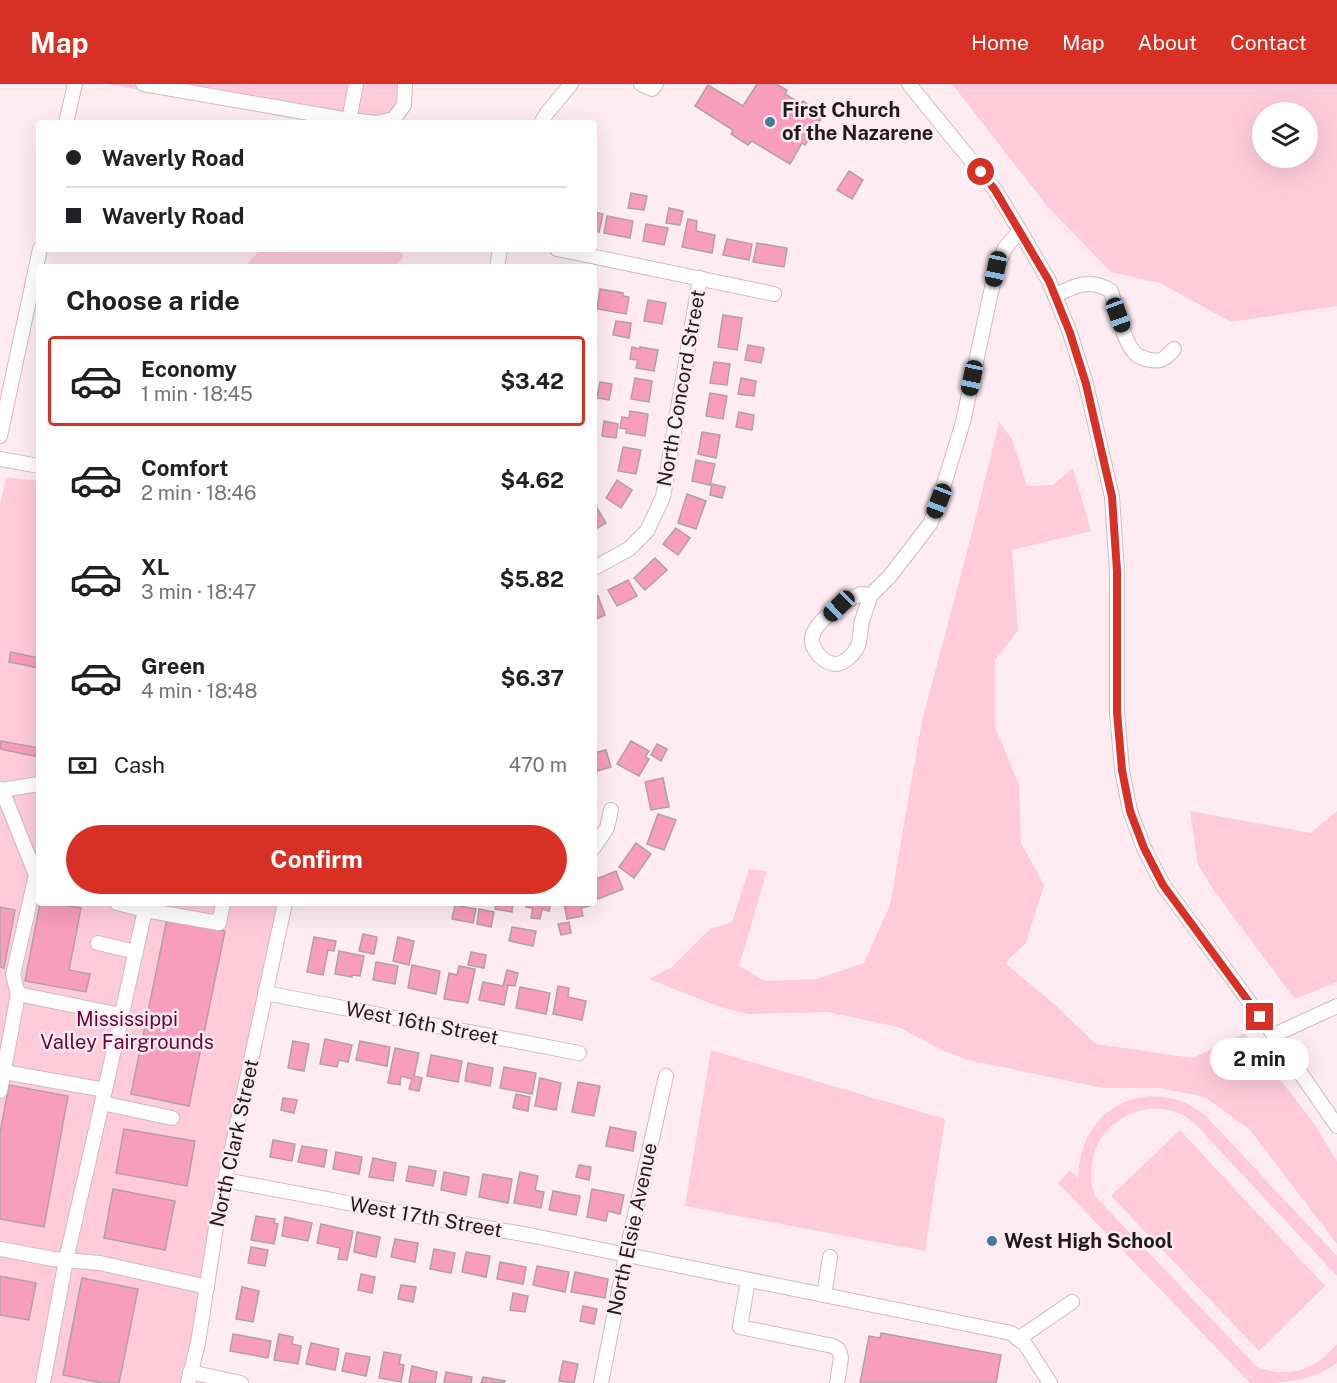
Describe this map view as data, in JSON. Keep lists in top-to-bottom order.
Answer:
{
  "streets": {
    "street": [
      "North Concord Street",
      "West 16th Street",
      "North Clark Street",
      "West 17th Street",
      "North Elsie Avenue"
    ]
  },
  "crossings": [
    ["West 16th Street", "North Clark Street"],
    ["North Clark Street", "West 17th Street"],
    ["West 17th Street", "North Elsie Avenue"]
  ],
  "parks": ["Mississippi Valley Fairgrounds"],
  "places": ["First Church of the Nazarene", "West High School"],
  "page": {
    "header": "Map",
    "nav": [
      "Home",
      "Map",
      "About",
      "Contact"
    ],
    "banner": ["Waverly Road", "Waverly Road"],
    "heading": "Choose a ride",
    "list": [
      {
        "name": "Economy",
        "note": "1 min · 18:45",
        "value": "$3.42"
      },
      {
        "name": "Comfort",
        "note": "2 min · 18:46",
        "value": "$4.62"
      },
      {
        "name": "XL",
        "note": "3 min · 18:47",
        "value": "$5.82"
      },
      {
        "name": "Green",
        "note": "4 min · 18:48",
        "value": "$6.37"
      }
    ],
    "pay": ["Cash", "470 m"],
    "buttons": "Confirm",
    "bubble": "2 min"
  }
}
